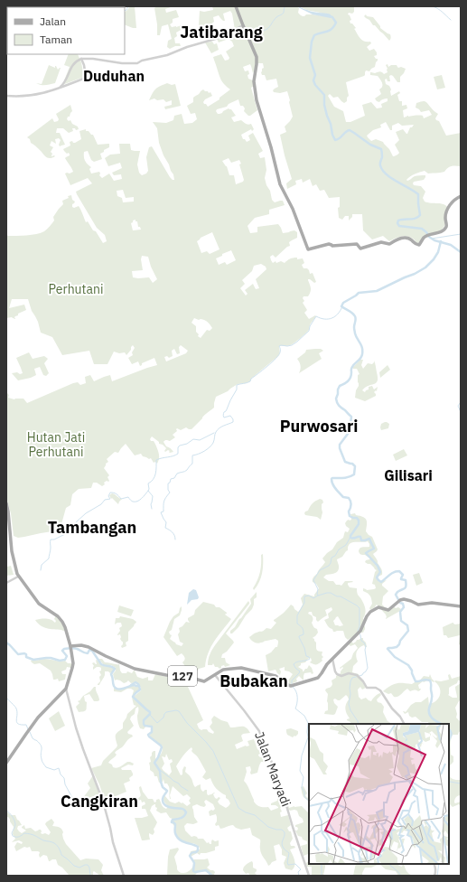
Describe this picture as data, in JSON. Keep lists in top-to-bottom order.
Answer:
{
  "streets": {
    "main road": ["127"],
    "street": ["Jalan Maryadi"]
  },
  "crossings": [
    ["127", "Jalan Maryadi"]
  ],
  "districts": [
    "Jatibarang",
    "Duduhan",
    "Purwosari",
    "Gilisari",
    "Tambangan",
    "Bubakan",
    "Cangkiran"
  ],
  "parks": ["Perhutani", "Hutan Jati Perhutani"],
  "legend": ["Jalan", "Taman"]
}
